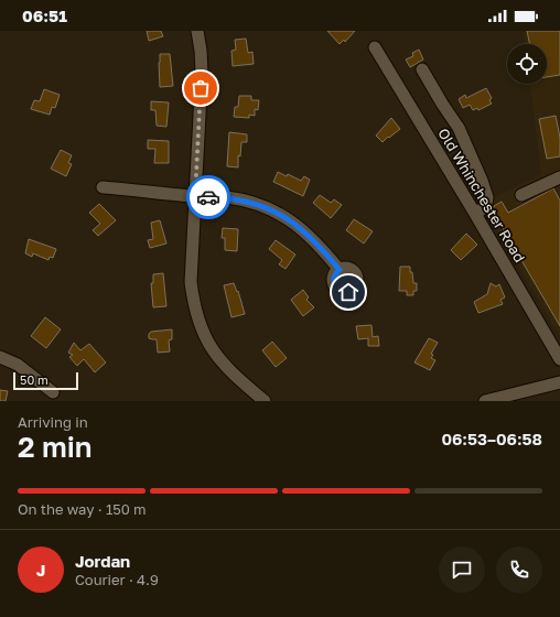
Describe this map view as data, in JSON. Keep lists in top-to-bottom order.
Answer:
{
  "streets": {
    "street": ["Old Whinchester Road"]
  },
  "scale_bar": "50 m",
  "page": {
    "status": "06:51",
    "scale": "50 m",
    "heading": ["2 min", "Arriving in", "06:53–06:58"],
    "panel": ["Jordan", "Courier · 4.9"],
    "bar": "On the way · 150 m",
    "round": "J"
  }
}
